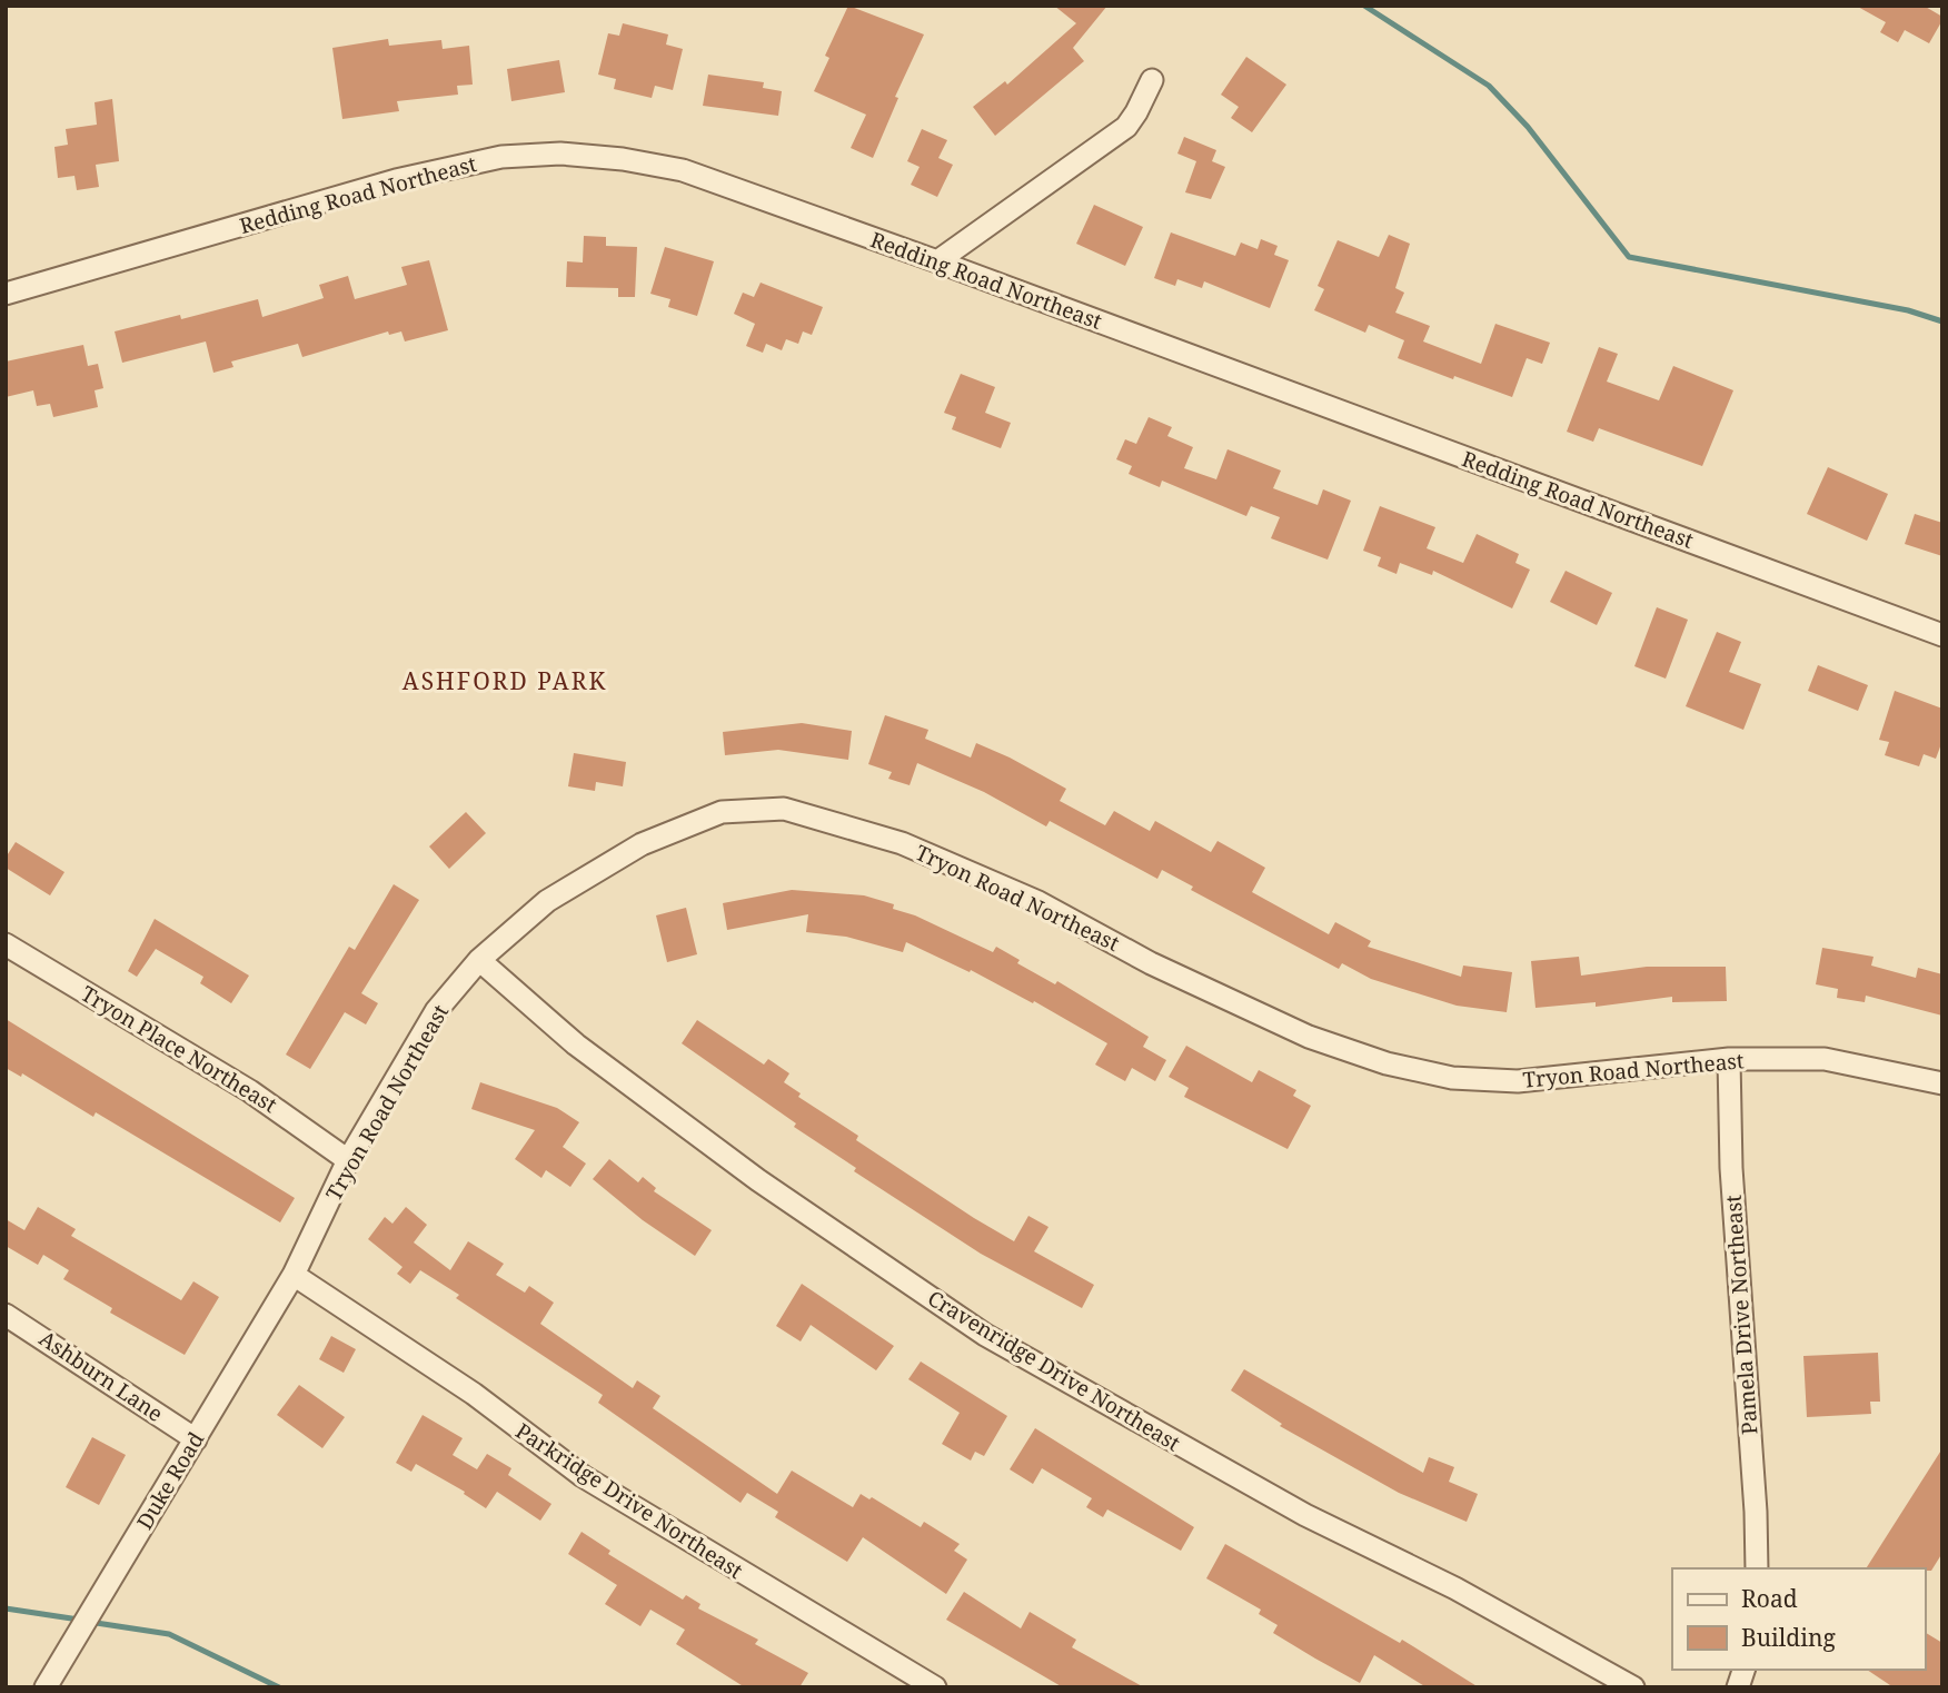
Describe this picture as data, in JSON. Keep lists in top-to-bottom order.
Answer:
{
  "streets": {
    "street": [
      "Redding Road Northeast",
      "Tryon Road Northeast",
      "Tryon Place Northeast",
      "Pamela Drive Northeast",
      "Cravenridge Drive Northeast",
      "Ashburn Lane",
      "Duke Road",
      "Parkridge Drive Northeast"
    ]
  },
  "crossings": [
    ["Tryon Road Northeast", "Tryon Place Northeast"],
    ["Tryon Road Northeast", "Pamela Drive Northeast"],
    ["Tryon Road Northeast", "Cravenridge Drive Northeast"],
    ["Tryon Road Northeast", "Duke Road"],
    ["Tryon Road Northeast", "Parkridge Drive Northeast"],
    ["Ashburn Lane", "Duke Road"],
    ["Duke Road", "Parkridge Drive Northeast"]
  ],
  "districts": ["ASHFORD PARK"],
  "legend": ["Road", "Building"]
}
